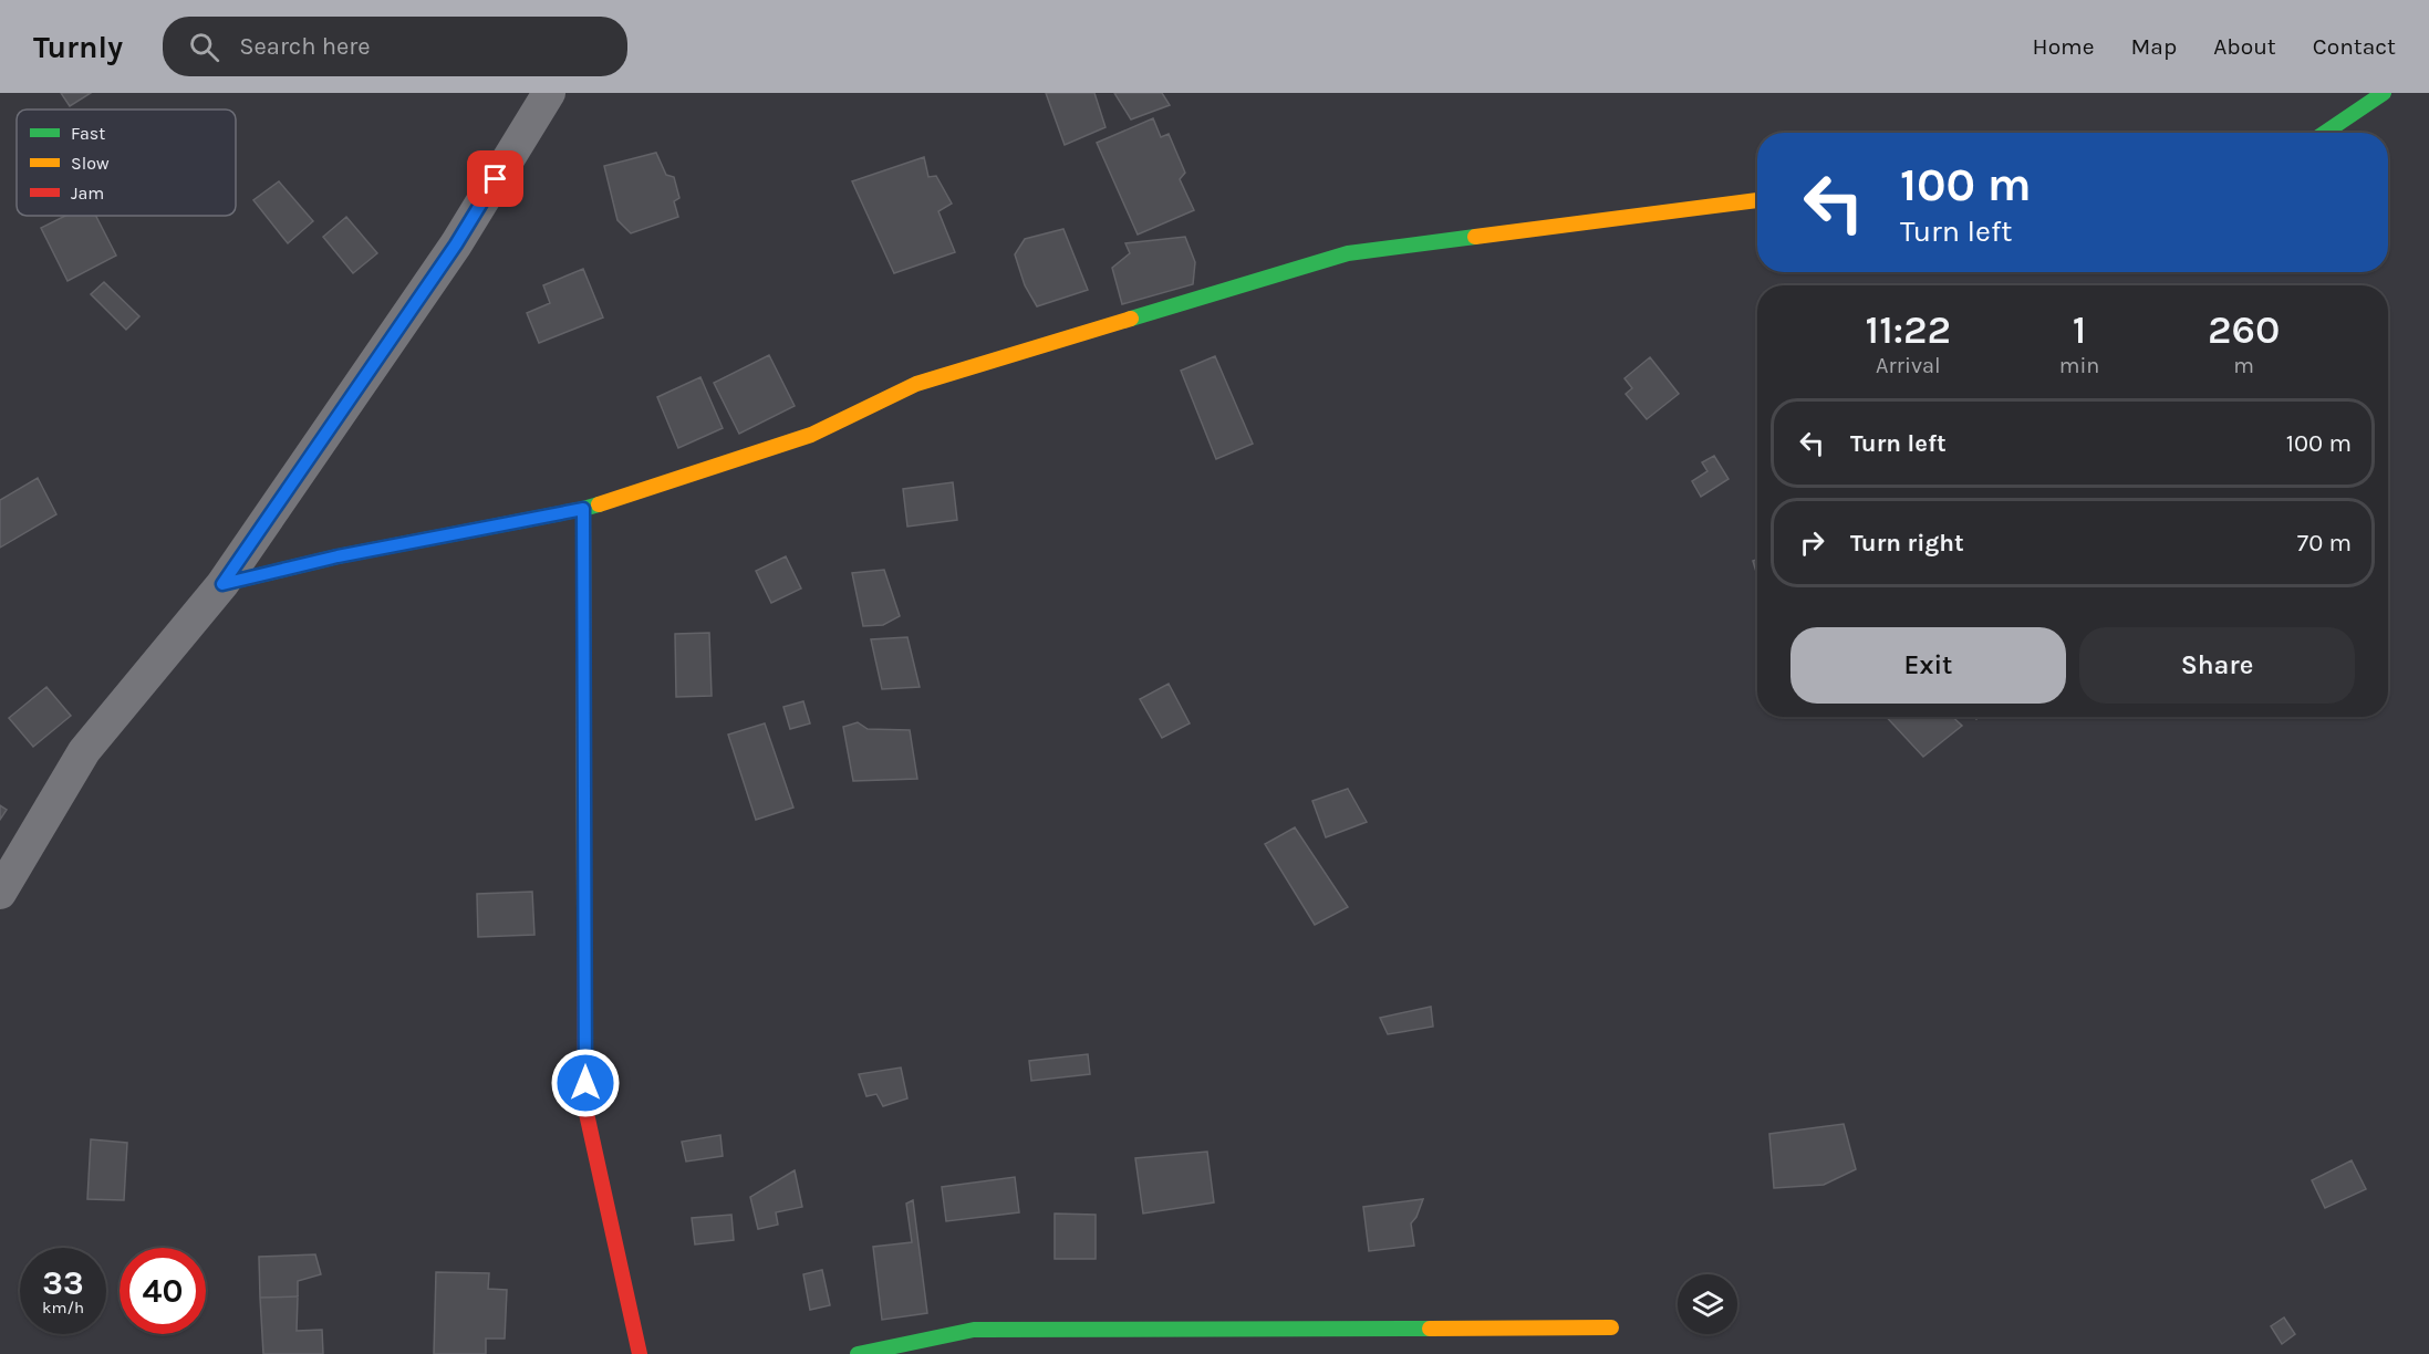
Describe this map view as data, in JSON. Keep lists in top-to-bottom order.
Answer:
{
  "legend": ["Fast", "Slow", "Jam"],
  "page": {
    "header": "Turnly",
    "search": "Search here",
    "nav": [
      "Home",
      "Map",
      "About",
      "Contact"
    ],
    "turn": ["100 m", "Turn left"],
    "eta": [
      "11:22",
      "Arrival",
      "1",
      "min",
      "260",
      "m"
    ],
    "list": [
      {
        "name": "Turn left",
        "value": "100 m"
      },
      {
        "name": "Turn right",
        "value": "70 m"
      }
    ],
    "buttons": ["Exit", "Share"],
    "speed": "33 km/h",
    "limit": "40"
  }
}
